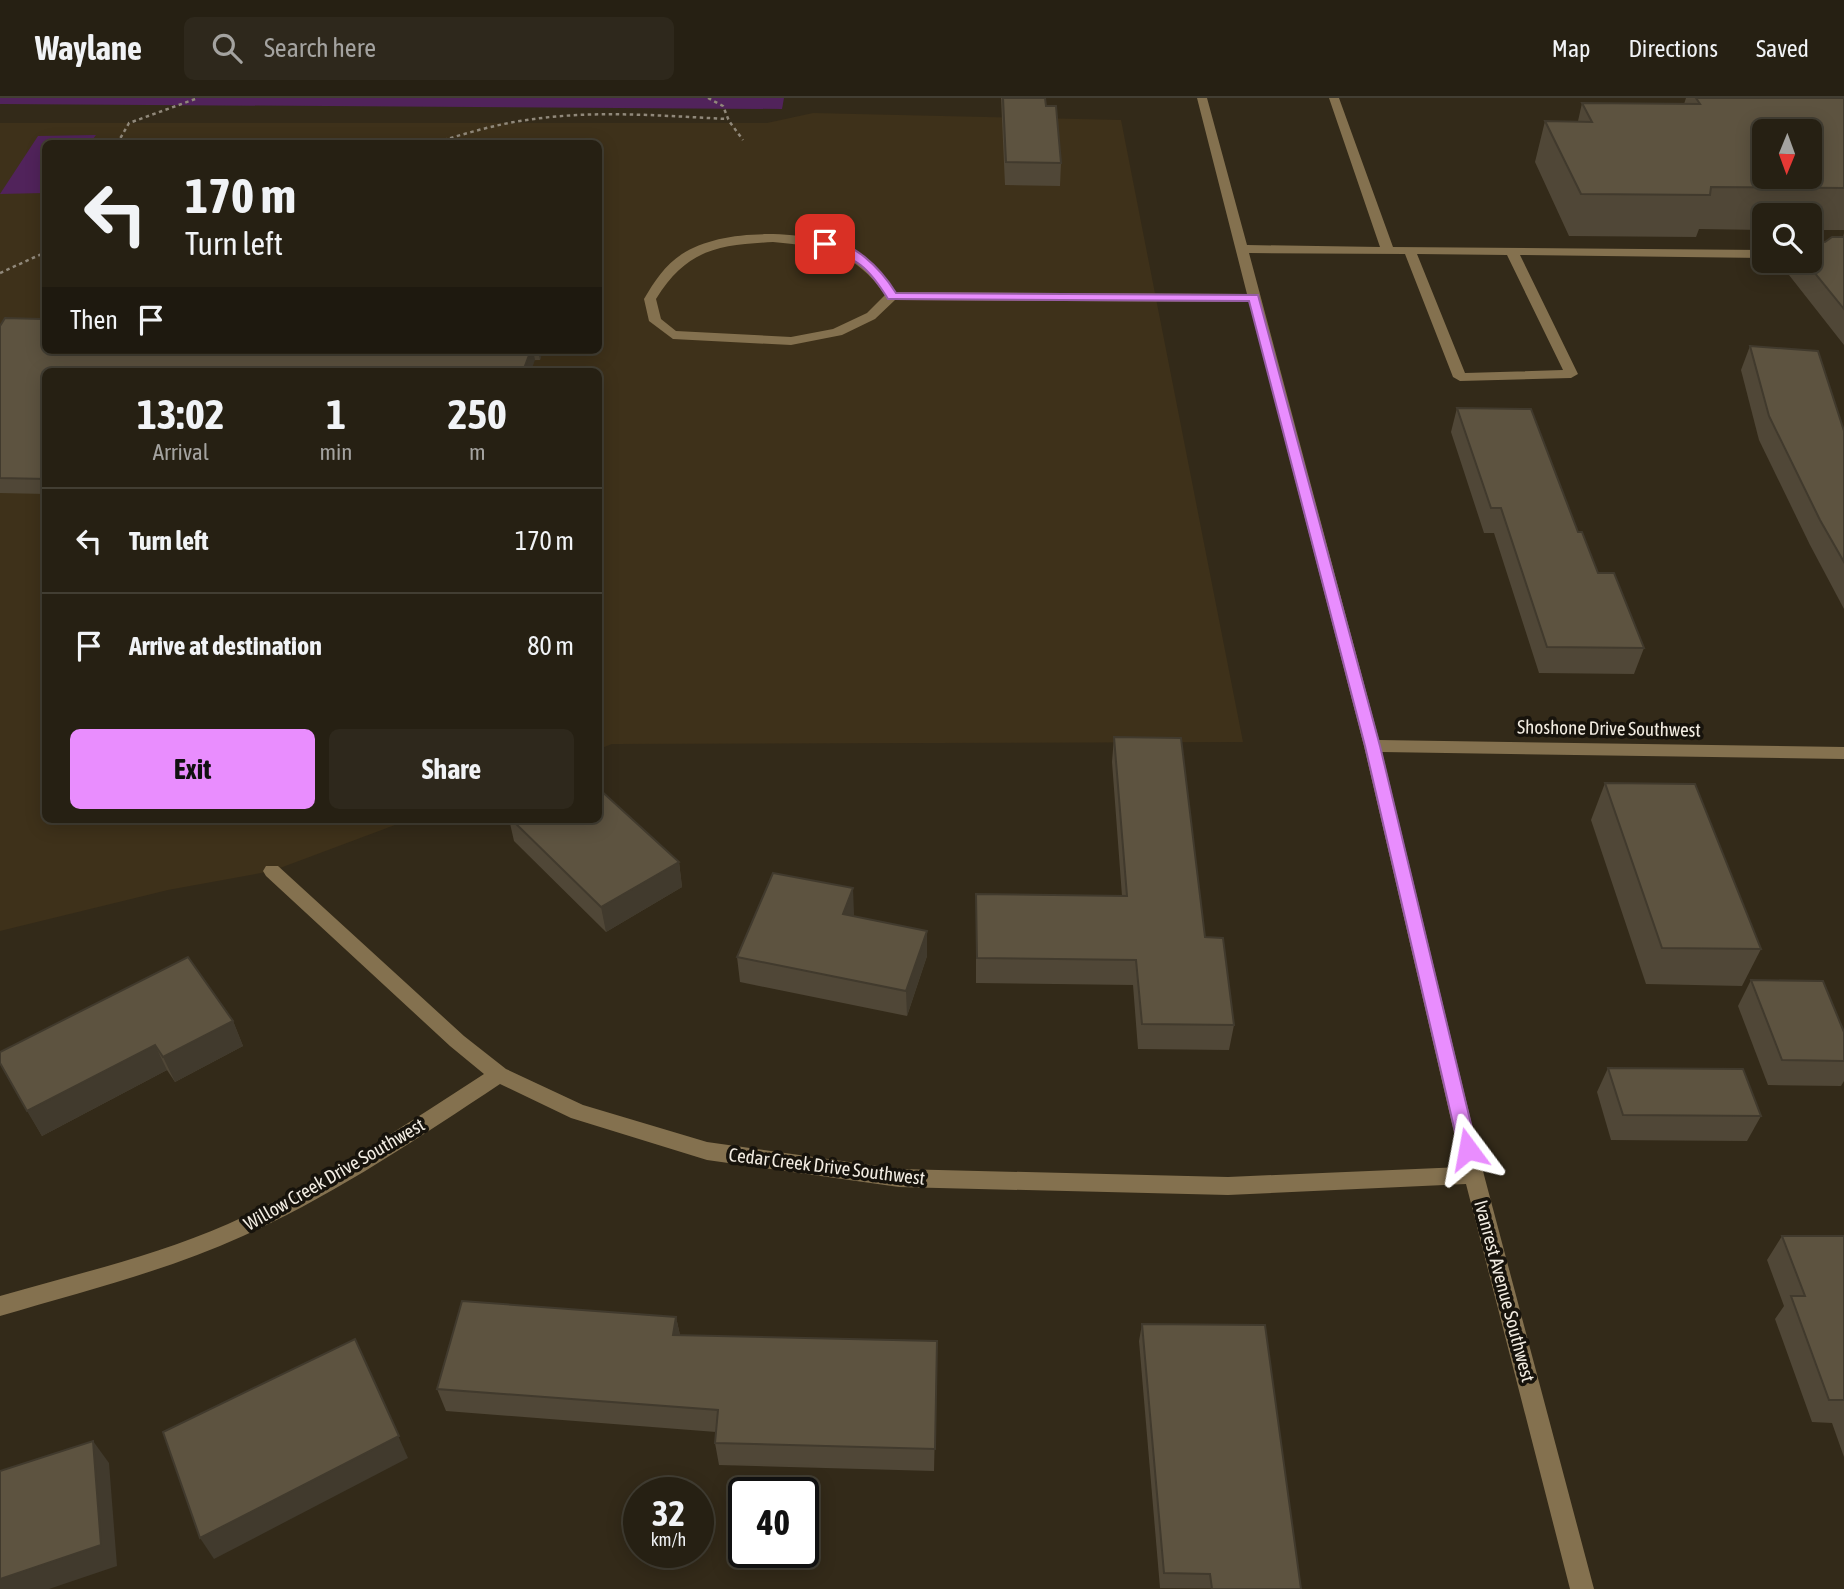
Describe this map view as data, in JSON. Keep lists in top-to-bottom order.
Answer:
{
  "streets": {
    "street": [
      "Shoshone Drive Southwest",
      "Cedar Creek Drive Southwest",
      "Willow Creek Drive Southwest",
      "Ivanrest Avenue Southwest"
    ]
  },
  "crossings": [
    ["Shoshone Drive Southwest", "Ivanrest Avenue Southwest"],
    ["Cedar Creek Drive Southwest", "Willow Creek Drive Southwest"],
    ["Cedar Creek Drive Southwest", "Ivanrest Avenue Southwest"]
  ],
  "north": "bottom",
  "page": {
    "header": "Waylane",
    "search": "Search here",
    "nav": ["Map", "Directions", "Saved"],
    "turn": ["170 m", "Turn left"],
    "then": "Then",
    "eta": [
      "13:02",
      "Arrival",
      "1",
      "min",
      "250",
      "m"
    ],
    "list": [
      {
        "name": "Turn left",
        "value": "170 m"
      },
      {
        "name": "Arrive at destination",
        "value": "80 m"
      }
    ],
    "buttons": ["Exit", "Share"],
    "speed": "32 km/h",
    "limit": "40"
  }
}
